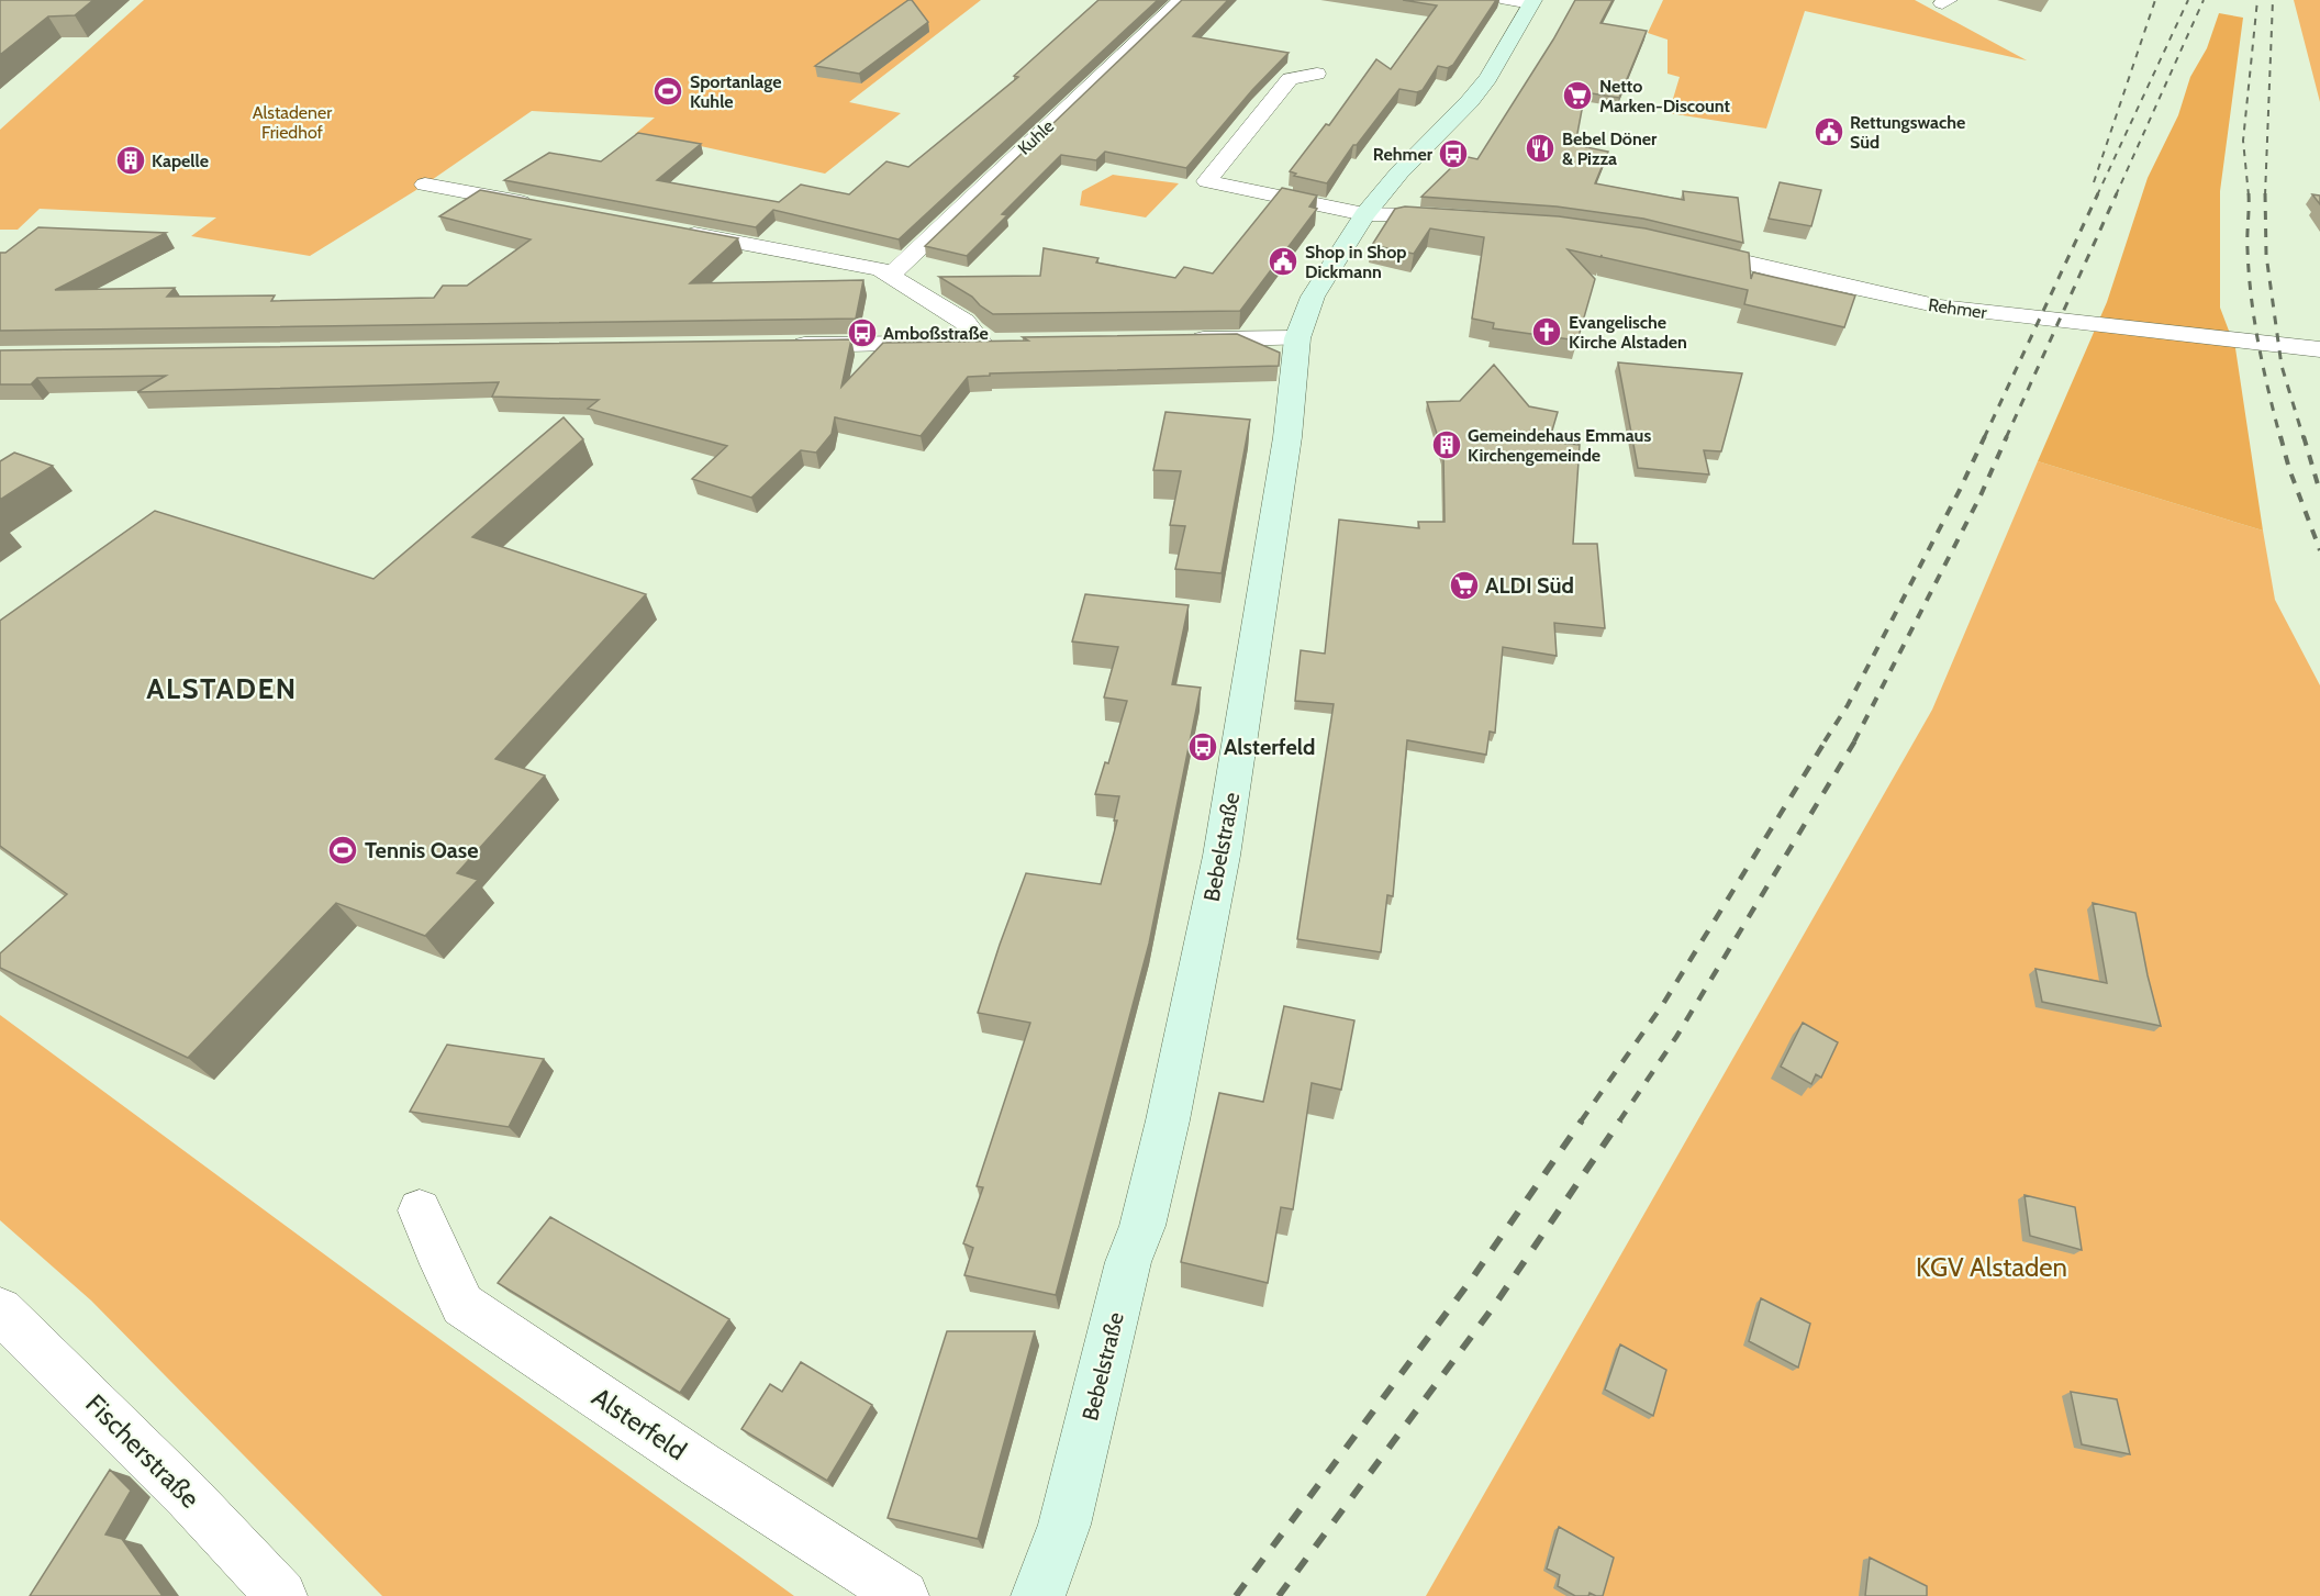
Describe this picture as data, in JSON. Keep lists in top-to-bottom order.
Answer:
{
  "streets": {
    "street": [
      "Kuhle",
      "Rehmer",
      "Bebelstraße",
      "Alsterfeld",
      "Fischerstraße"
    ]
  },
  "districts": ["ALSTADEN"],
  "parks": ["Alstadener Friedhof", "KGV Alstaden"],
  "places": {
    "sports": ["Sportanlage Kuhle", "Tennis Oase"],
    "supermarket": ["Netto Marken-Discount", "ALDI Süd"],
    "public building": ["Rettungswache Süd", "Shop in Shop Dickmann"],
    "restaurant": ["Bebel Döner & Pizza"],
    "bus stop": ["Rehmer", "Amboßstraße", "Alsterfeld"],
    "building": ["Kapelle", "Gemeindehaus Emmaus Kirchengemeinde"],
    "church": ["Evangelische Kirche Alstaden"]
  }
}
